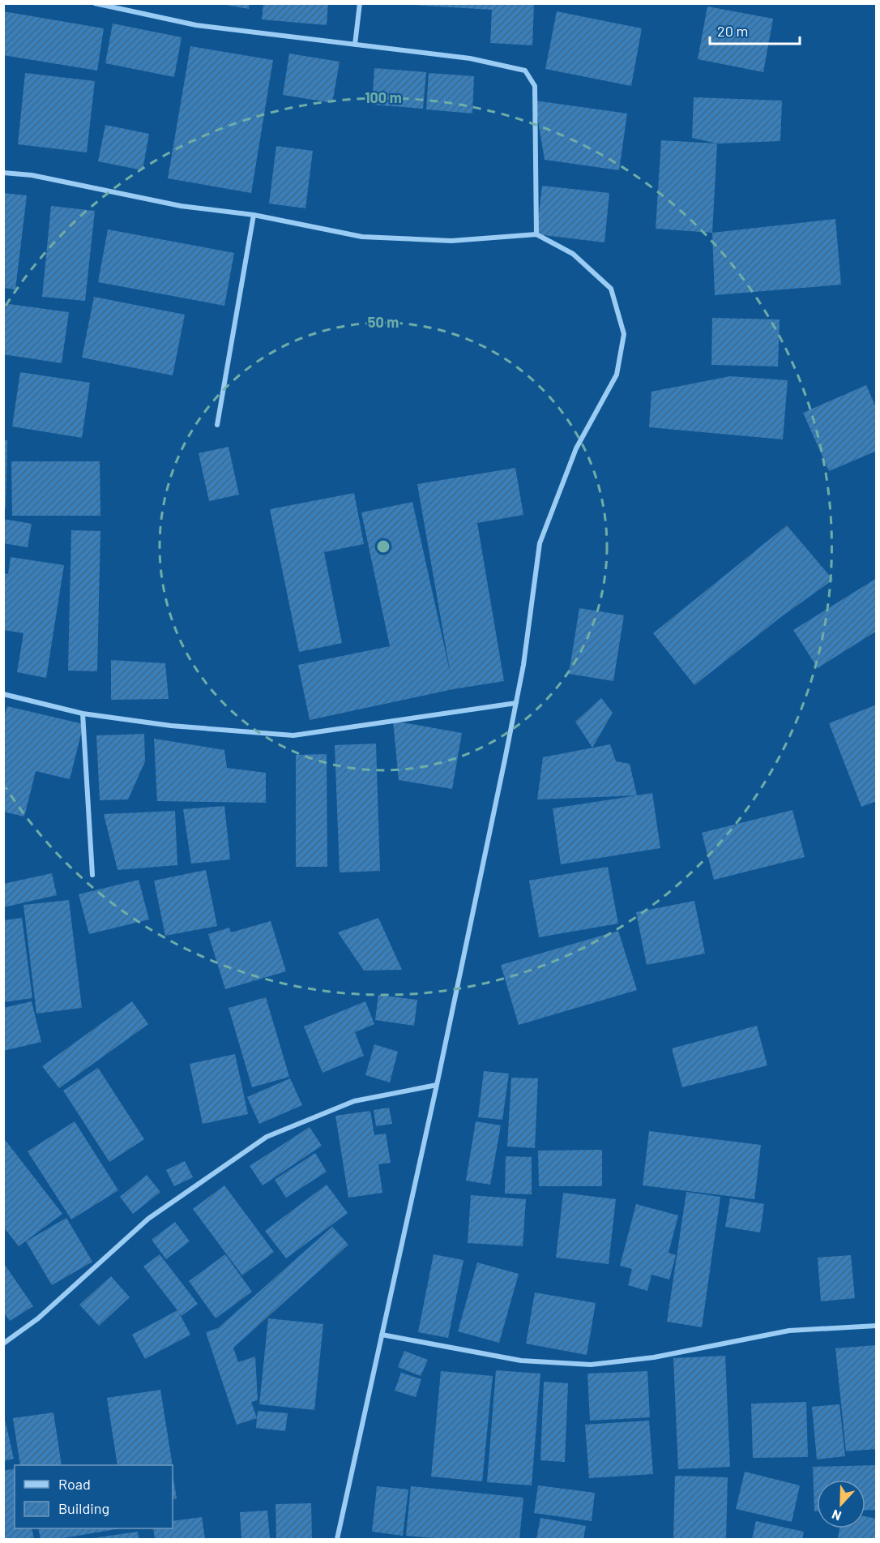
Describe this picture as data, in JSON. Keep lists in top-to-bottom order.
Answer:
{
  "legend": ["Road", "Building"],
  "scale_bar": "20 m",
  "north": "bottom",
  "rings": ["100 m", "50 m"]
}
